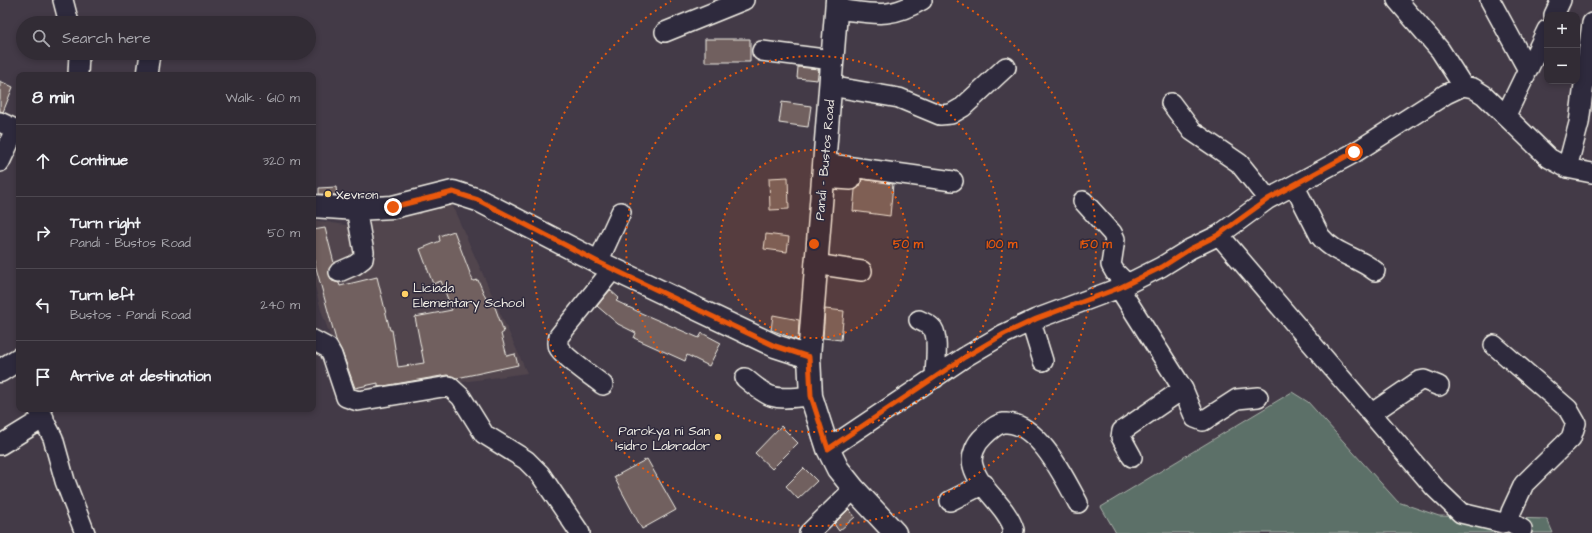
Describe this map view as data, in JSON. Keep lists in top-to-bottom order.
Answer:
{
  "streets": {
    "main road": ["Pandi - Bustos Road"]
  },
  "places": ["Xevron", "Liciada Elementary School", "Parokya ni San Isidro Labrador"],
  "page": {
    "map_buttons": ["+", "−"],
    "search": "Search here",
    "heading": ["8 min", "Walk · 610 m"],
    "list": [
      ["Continue", "320 m"],
      ["Turn right", "Pandi - Bustos Road", "50 m"],
      ["Turn left", "Bustos - Pandi Road", "240 m"],
      "Arrive at destination"
    ]
  },
  "rings": ["50 m", "100 m", "150 m"]
}
